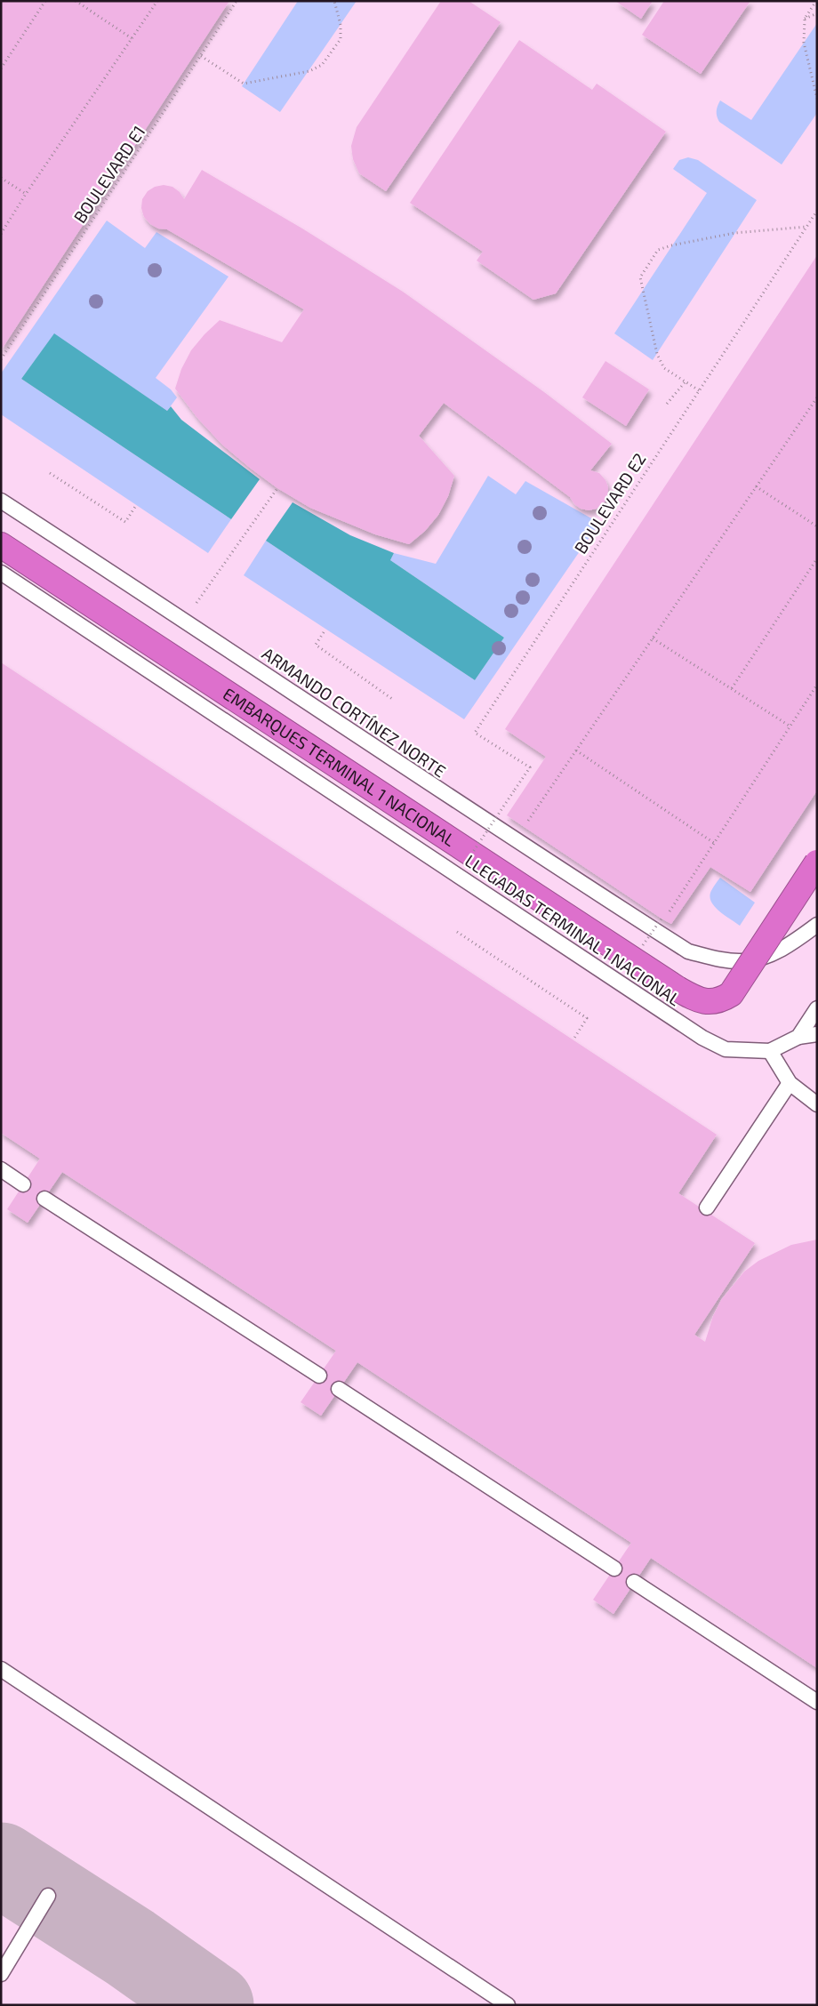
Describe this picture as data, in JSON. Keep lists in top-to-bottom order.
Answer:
{
  "streets": {
    "highway": ["EMBARQUES TERMINAL 1 NACIONAL"],
    "lane": ["ARMANDO CORTÍNEZ NORTE", "LLEGADAS TERMINAL 1 NACIONAL"],
    "path": ["BOULEVARD E1", "BOULEVARD E2"]
  },
  "crossings": [
    ["BOULEVARD E2", "EMBARQUES TERMINAL 1 NACIONAL"]
  ]
}
